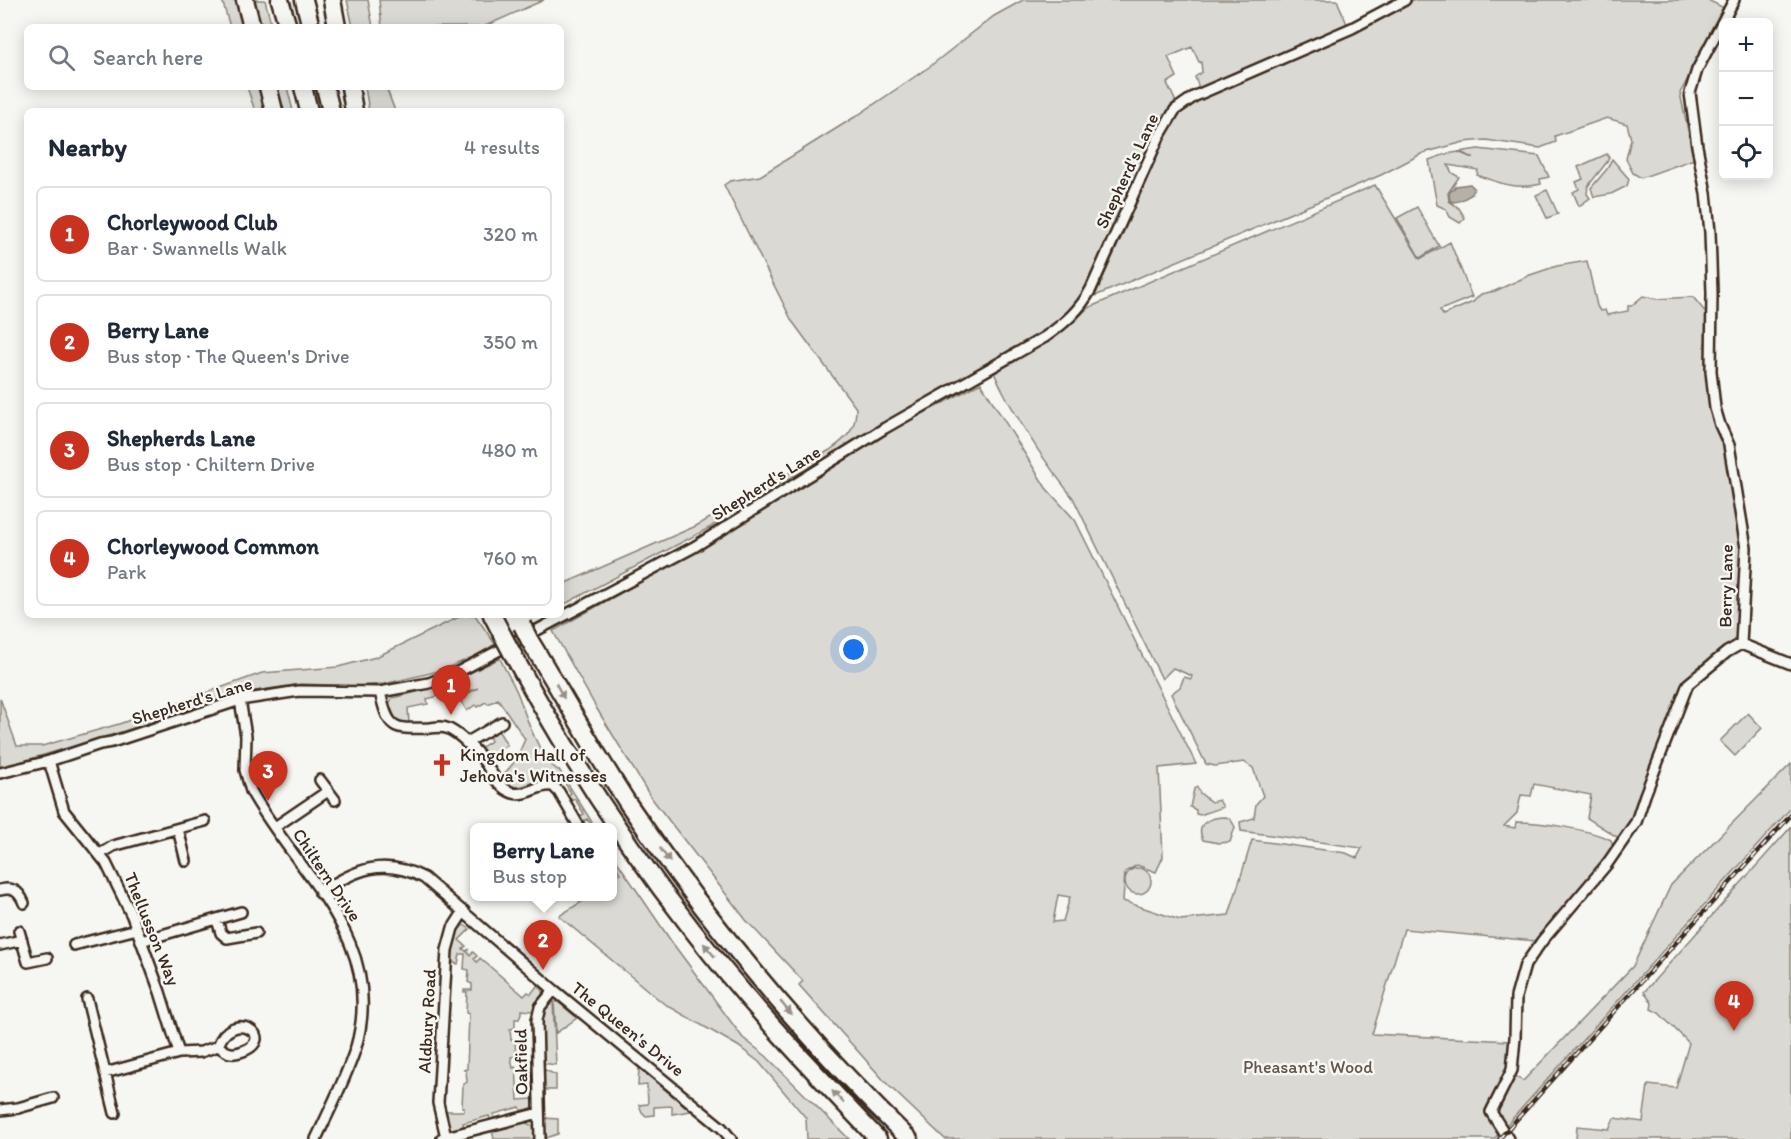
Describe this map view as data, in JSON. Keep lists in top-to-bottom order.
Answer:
{
  "streets": {
    "street": [
      "Shepherd's Lane",
      "Berry Lane",
      "Chiltern Drive",
      "Thellusson Way",
      "Aldbury Road",
      "The Queen's Drive",
      "Oakfield"
    ]
  },
  "crossings": [
    ["Shepherd's Lane", "Chiltern Drive"],
    ["Shepherd's Lane", "Thellusson Way"],
    ["Chiltern Drive", "The Queen's Drive"],
    ["Aldbury Road", "The Queen's Drive"],
    ["The Queen's Drive", "Oakfield"]
  ],
  "parks": ["Pheasant's Wood"],
  "places": {
    "church": ["Kingdom Hall of Jehova's Witnesses"]
  },
  "page": {
    "map_buttons": ["+", "−"],
    "search": "Search here",
    "heading": ["Nearby", "4 results"],
    "list": [
      {
        "mark": "1",
        "name": "Chorleywood Club",
        "note": "Bar · Swannells Walk",
        "value": "320 m"
      },
      {
        "mark": "2",
        "name": "Berry Lane",
        "note": "Bus stop · The Queen's Drive",
        "value": "350 m"
      },
      {
        "mark": "3",
        "name": "Shepherds Lane",
        "note": "Bus stop · Chiltern Drive",
        "value": "480 m"
      },
      {
        "mark": "4",
        "name": "Chorleywood Common",
        "note": "Park",
        "value": "760 m"
      }
    ],
    "pins": [
      "1",
      "3",
      "2",
      "4"
    ],
    "popup": ["Berry Lane", "Bus stop"]
  }
}
